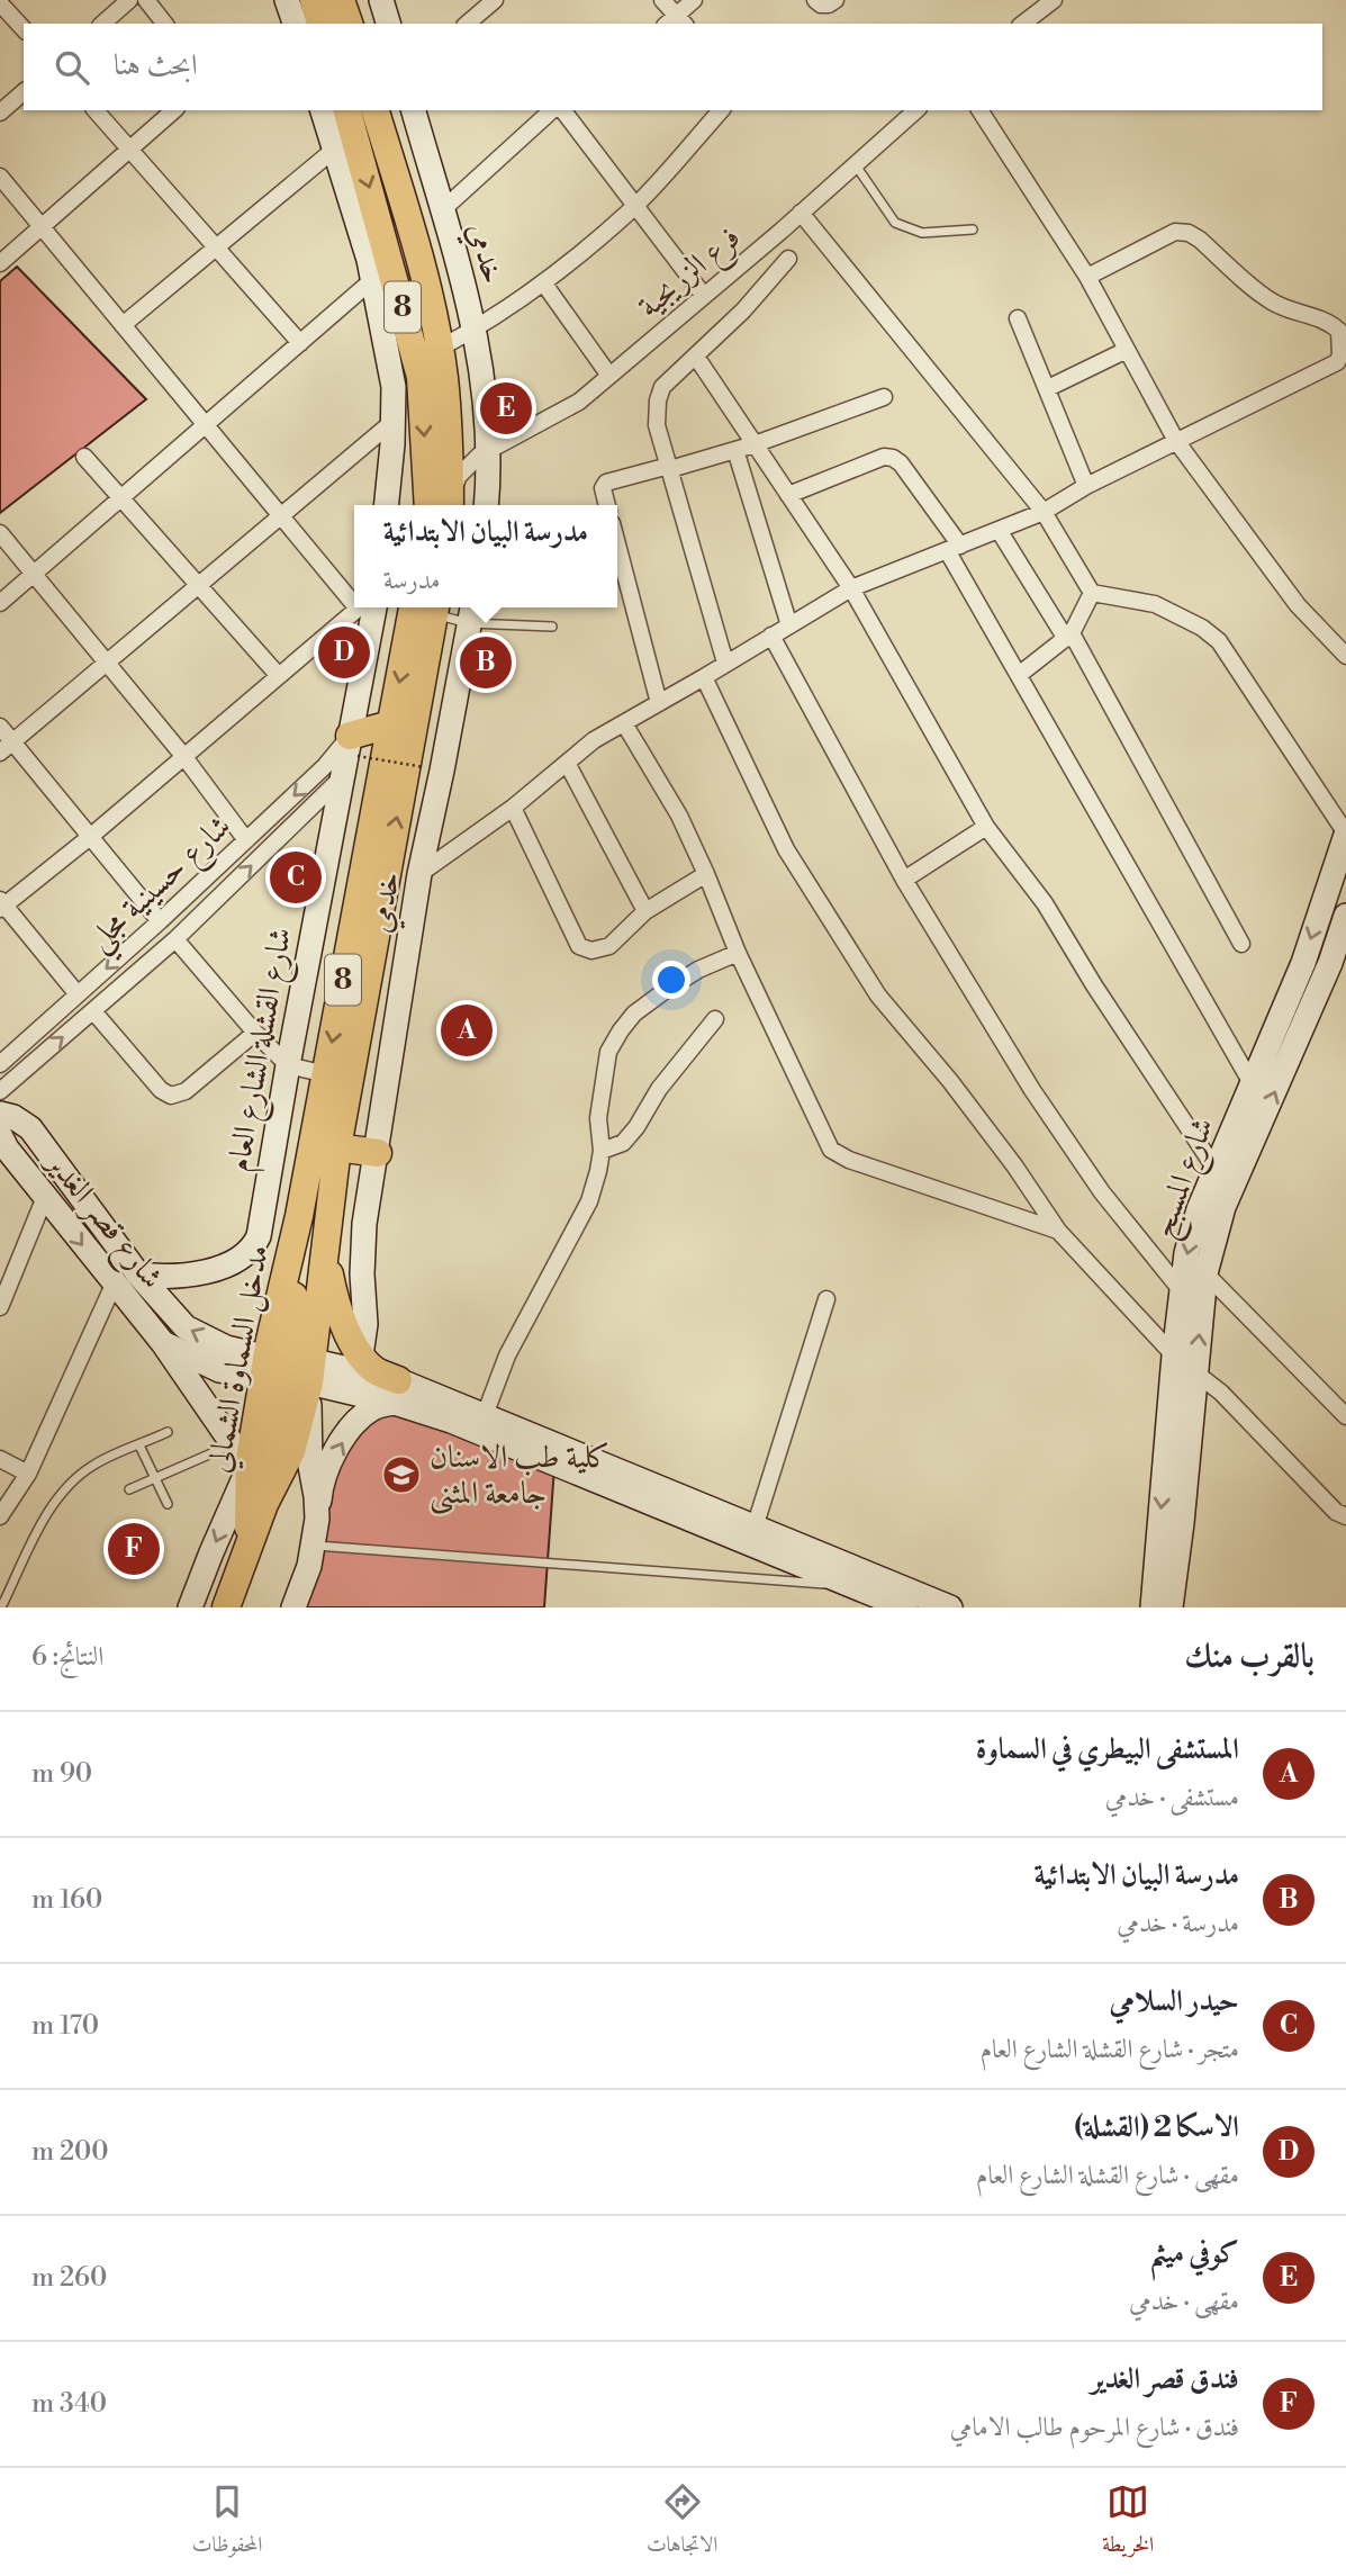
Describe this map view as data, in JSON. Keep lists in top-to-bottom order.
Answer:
{
  "streets": {
    "highway": ["8", "مدخل السماوة الشمالي"],
    "main road": [
      "خدمي",
      "شارع القشلة الشارع العام",
      "شارع المسبح",
      "شارع قصر الغدير"
    ],
    "street": ["فرع الزريجية", "شارع حسينية مجلي"]
  },
  "crossings": [
    ["خدمي", "فرع الزريجية"],
    ["8", "مدخل السماوة الشمالي"],
    ["شارع حسينية مجلي", "شارع القشلة الشارع العام"],
    ["شارع قصر الغدير", "مدخل السماوة الشمالي"]
  ],
  "places": {
    "school or university": ["كلية طب الاسنان جامعة المثنى"]
  },
  "page": {
    "search": "ابحث هنا",
    "pins": [
      "E",
      "D",
      "B",
      "C",
      "A",
      "F"
    ],
    "popup": ["مدرسة البيان الابتدائية", "مدرسة"],
    "heading": ["بالقرب منك", "النتائج: 6"],
    "list": [
      {
        "mark": "A",
        "name": "المستشفى البيطري في السماوة",
        "note": "مستشفى · خدمي",
        "value": "90 m"
      },
      {
        "mark": "B",
        "name": "مدرسة البيان الابتدائية",
        "note": "مدرسة · خدمي",
        "value": "160 m"
      },
      {
        "mark": "C",
        "name": "حيدر السلامي",
        "note": "متجر · شارع القشلة الشارع العام",
        "value": "170 m"
      },
      {
        "mark": "D",
        "name": "الاسكا 2 (القشلة)",
        "note": "مقهى · شارع القشلة الشارع العام",
        "value": "200 m"
      },
      {
        "mark": "E",
        "name": "كوفي ميثم",
        "note": "مقهى · خدمي",
        "value": "260 m"
      },
      {
        "mark": "F",
        "name": "فندق قصر الغدير",
        "note": "فندق · شارع المرحوم طالب الامامي",
        "value": "340 m"
      }
    ],
    "nav": ["الخريطة", "الاتجاهات", "المحفوظات"]
  }
}
